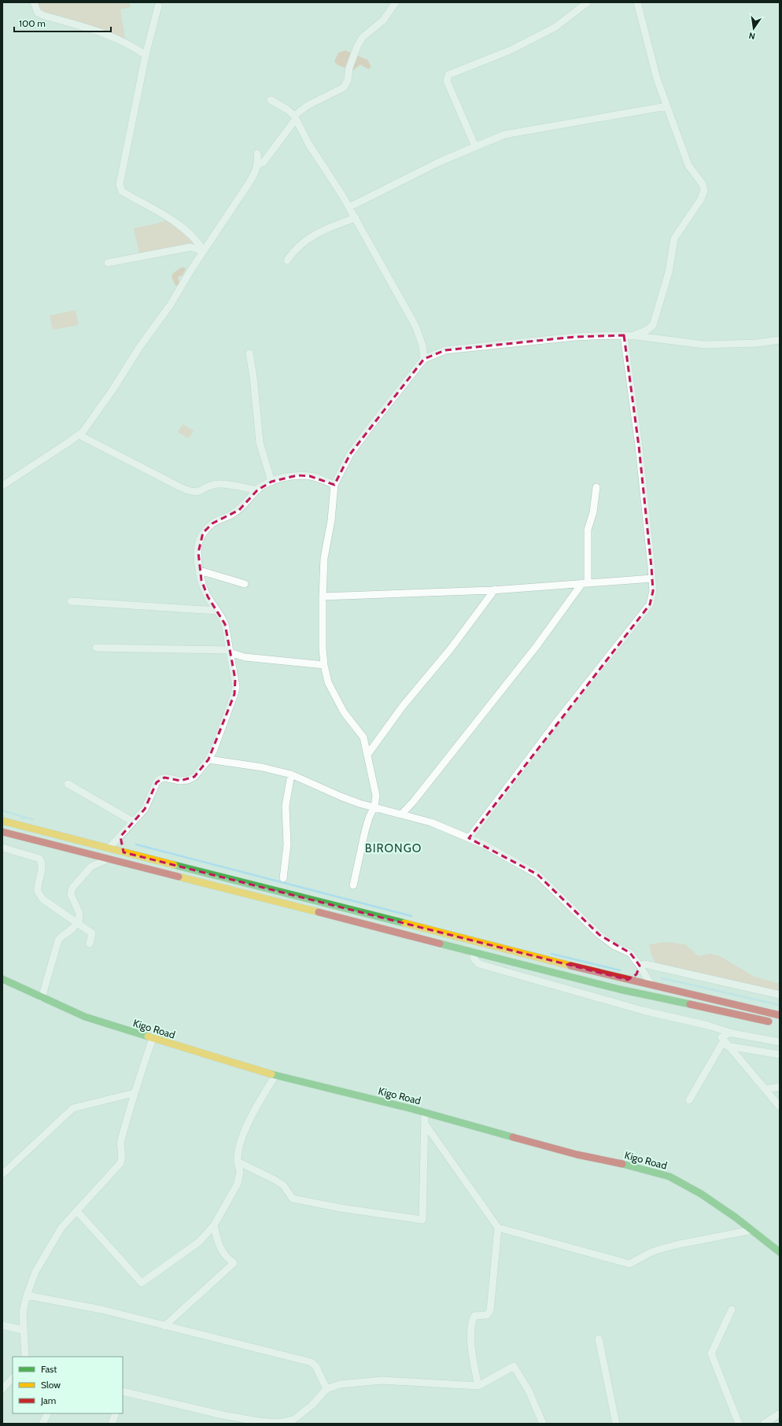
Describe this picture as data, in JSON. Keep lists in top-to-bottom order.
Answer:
{
  "streets": {
    "main road": ["Kigo Road"]
  },
  "districts": ["BIRONGO"],
  "legend": ["Fast", "Slow", "Jam"],
  "scale_bar": "100 m",
  "north": "bottom"
}
